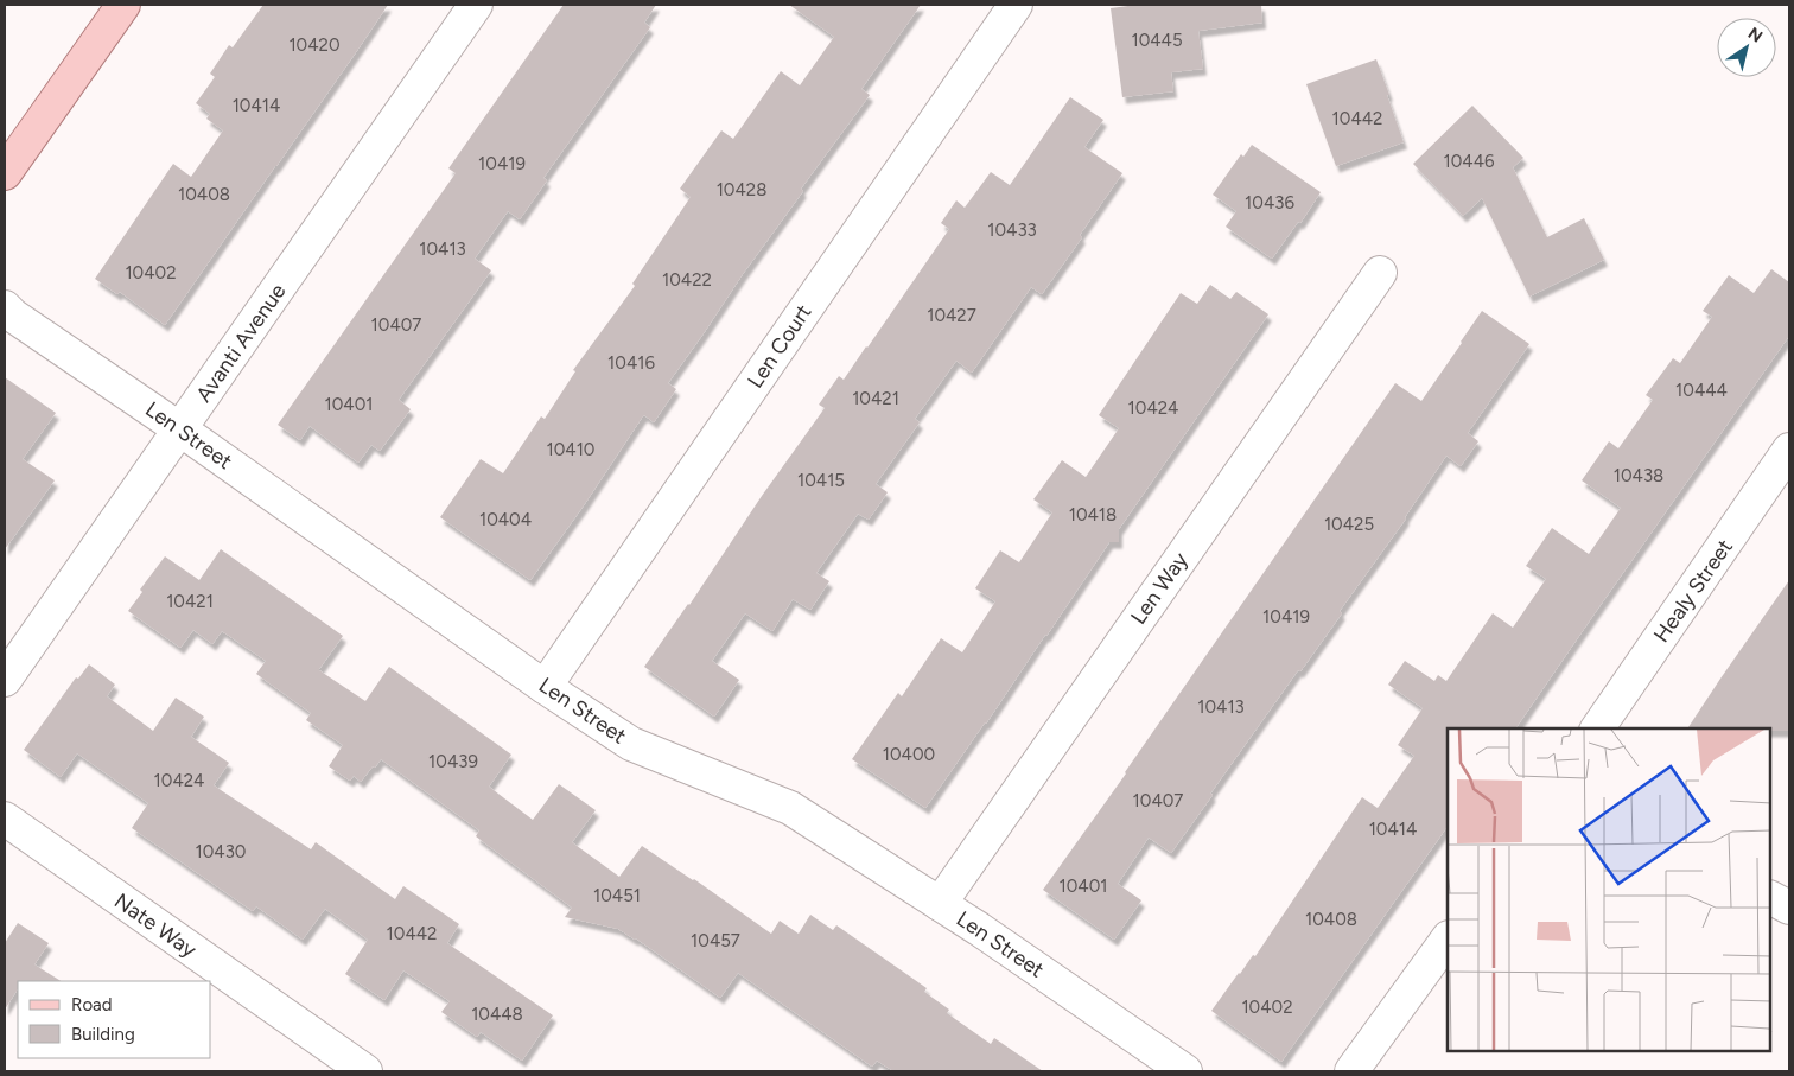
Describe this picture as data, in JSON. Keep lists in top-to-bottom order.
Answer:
{
  "streets": {
    "street": [
      "Avanti Avenue",
      "Len Court",
      "Len Street",
      "Len Way",
      "Healy Street",
      "Nate Way"
    ]
  },
  "crossings": [
    ["Avanti Avenue", "Len Street"],
    ["Len Court", "Len Street"],
    ["Len Street", "Len Way"]
  ],
  "house_numbers": [
    "10445",
    "10420",
    "10414",
    "10442",
    "10446",
    "10419",
    "10428",
    "10408",
    "10436",
    "10433",
    "10413",
    "10402",
    "10422",
    "10427",
    "10407",
    "10416",
    "10444",
    "10421",
    "10401",
    "10424",
    "10410",
    "10438",
    "10415",
    "10418",
    "10404",
    "10425",
    "10421",
    "10419",
    "10413",
    "10400",
    "10439",
    "10424",
    "10407",
    "10414",
    "10430",
    "10401",
    "10451",
    "10408",
    "10442",
    "10457",
    "10402",
    "10448"
  ],
  "legend": ["Road", "Building"],
  "north": "top right"
}
